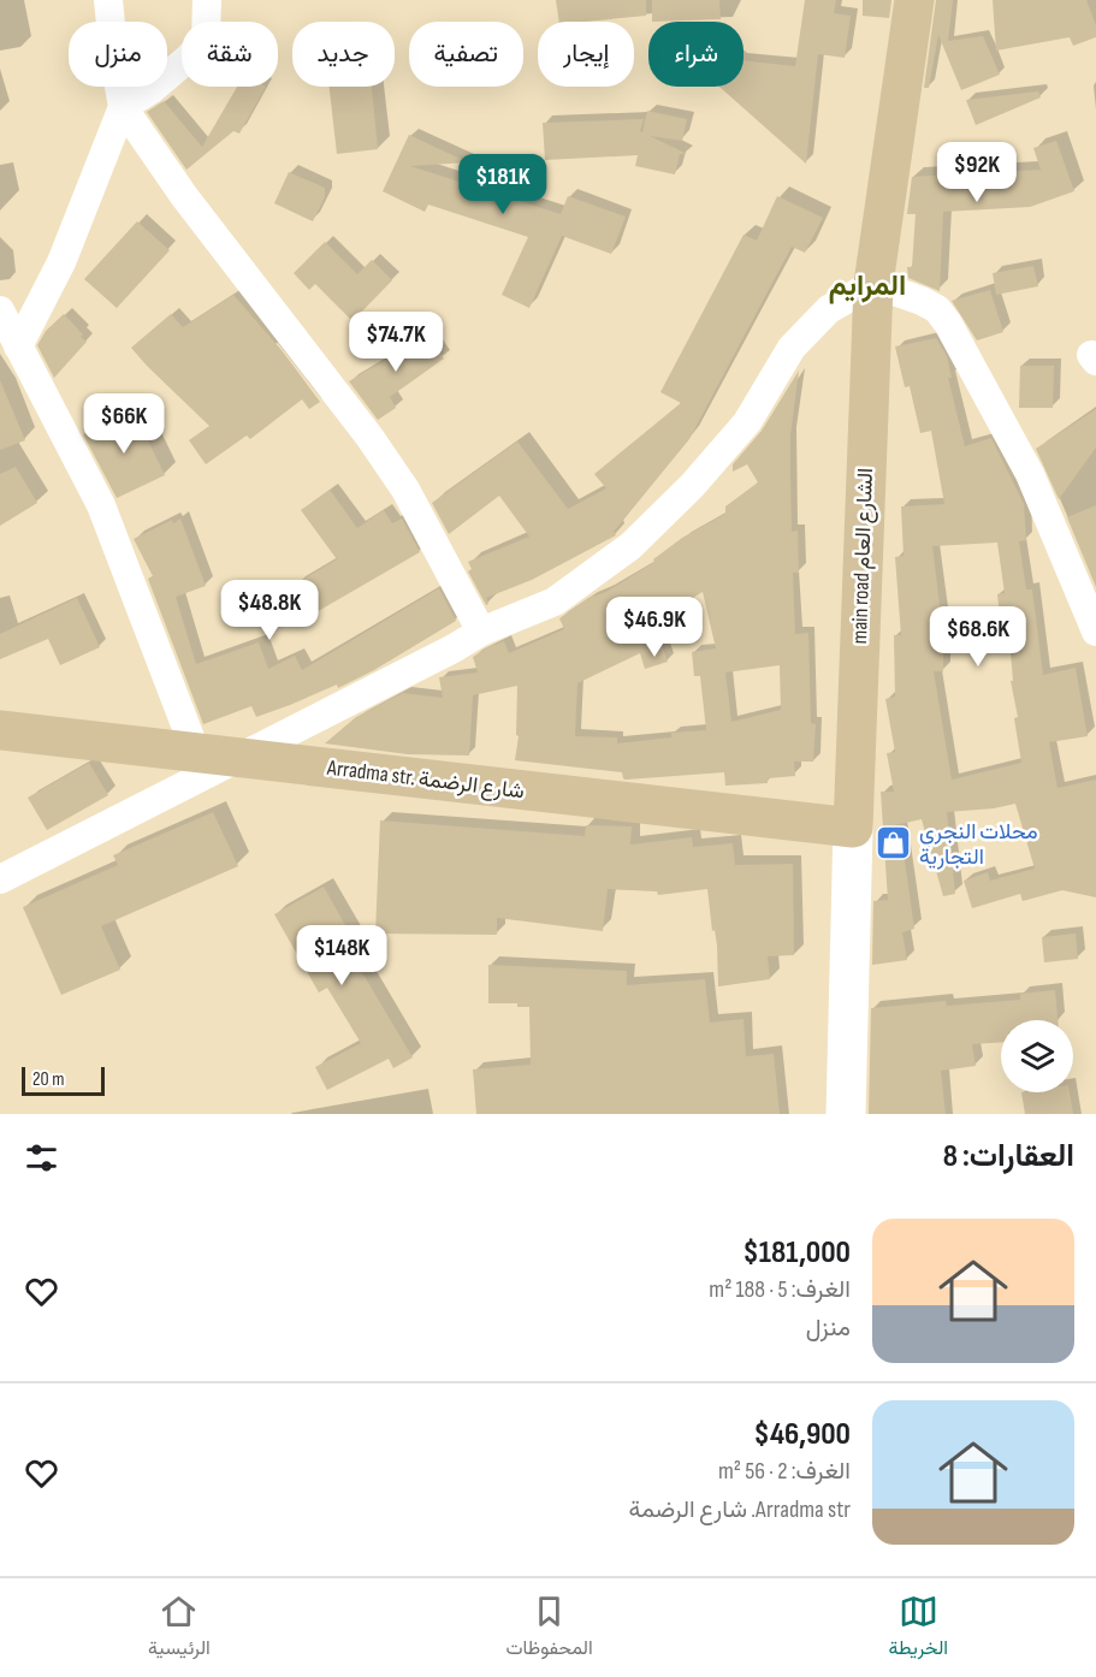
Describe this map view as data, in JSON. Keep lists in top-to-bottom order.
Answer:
{
  "streets": {
    "main road": ["main road الشارع العام", "Arradma str. شارع الرضمة"]
  },
  "crossings": [
    ["main road الشارع العام", "Arradma str. شارع الرضمة"]
  ],
  "districts": ["المرايم"],
  "places": {
    "shop": ["محلات النجري التجارية"]
  },
  "scale_bar": "20 m",
  "page": {
    "chip": [
      "شراء",
      "إيجار",
      "تصفية",
      "جديد",
      "شقة",
      "منزل"
    ],
    "price": [
      "$92K",
      "$181K",
      "$74.7K",
      "$66K",
      "$48.8K",
      "$46.9K",
      "$68.6K",
      "$148K"
    ],
    "scale": "20 m",
    "heading": "العقارات: 8",
    "list": [
      {
        "name": "$181,000",
        "note": "الغرف: 5 · 188 m² · منزل"
      },
      {
        "name": "$46,900",
        "note": "الغرف: 2 · 56 m² · Arradma str. شارع الرضمة"
      }
    ],
    "tabs": ["الخريطة", "المحفوظات", "الرئيسية"]
  }
}
